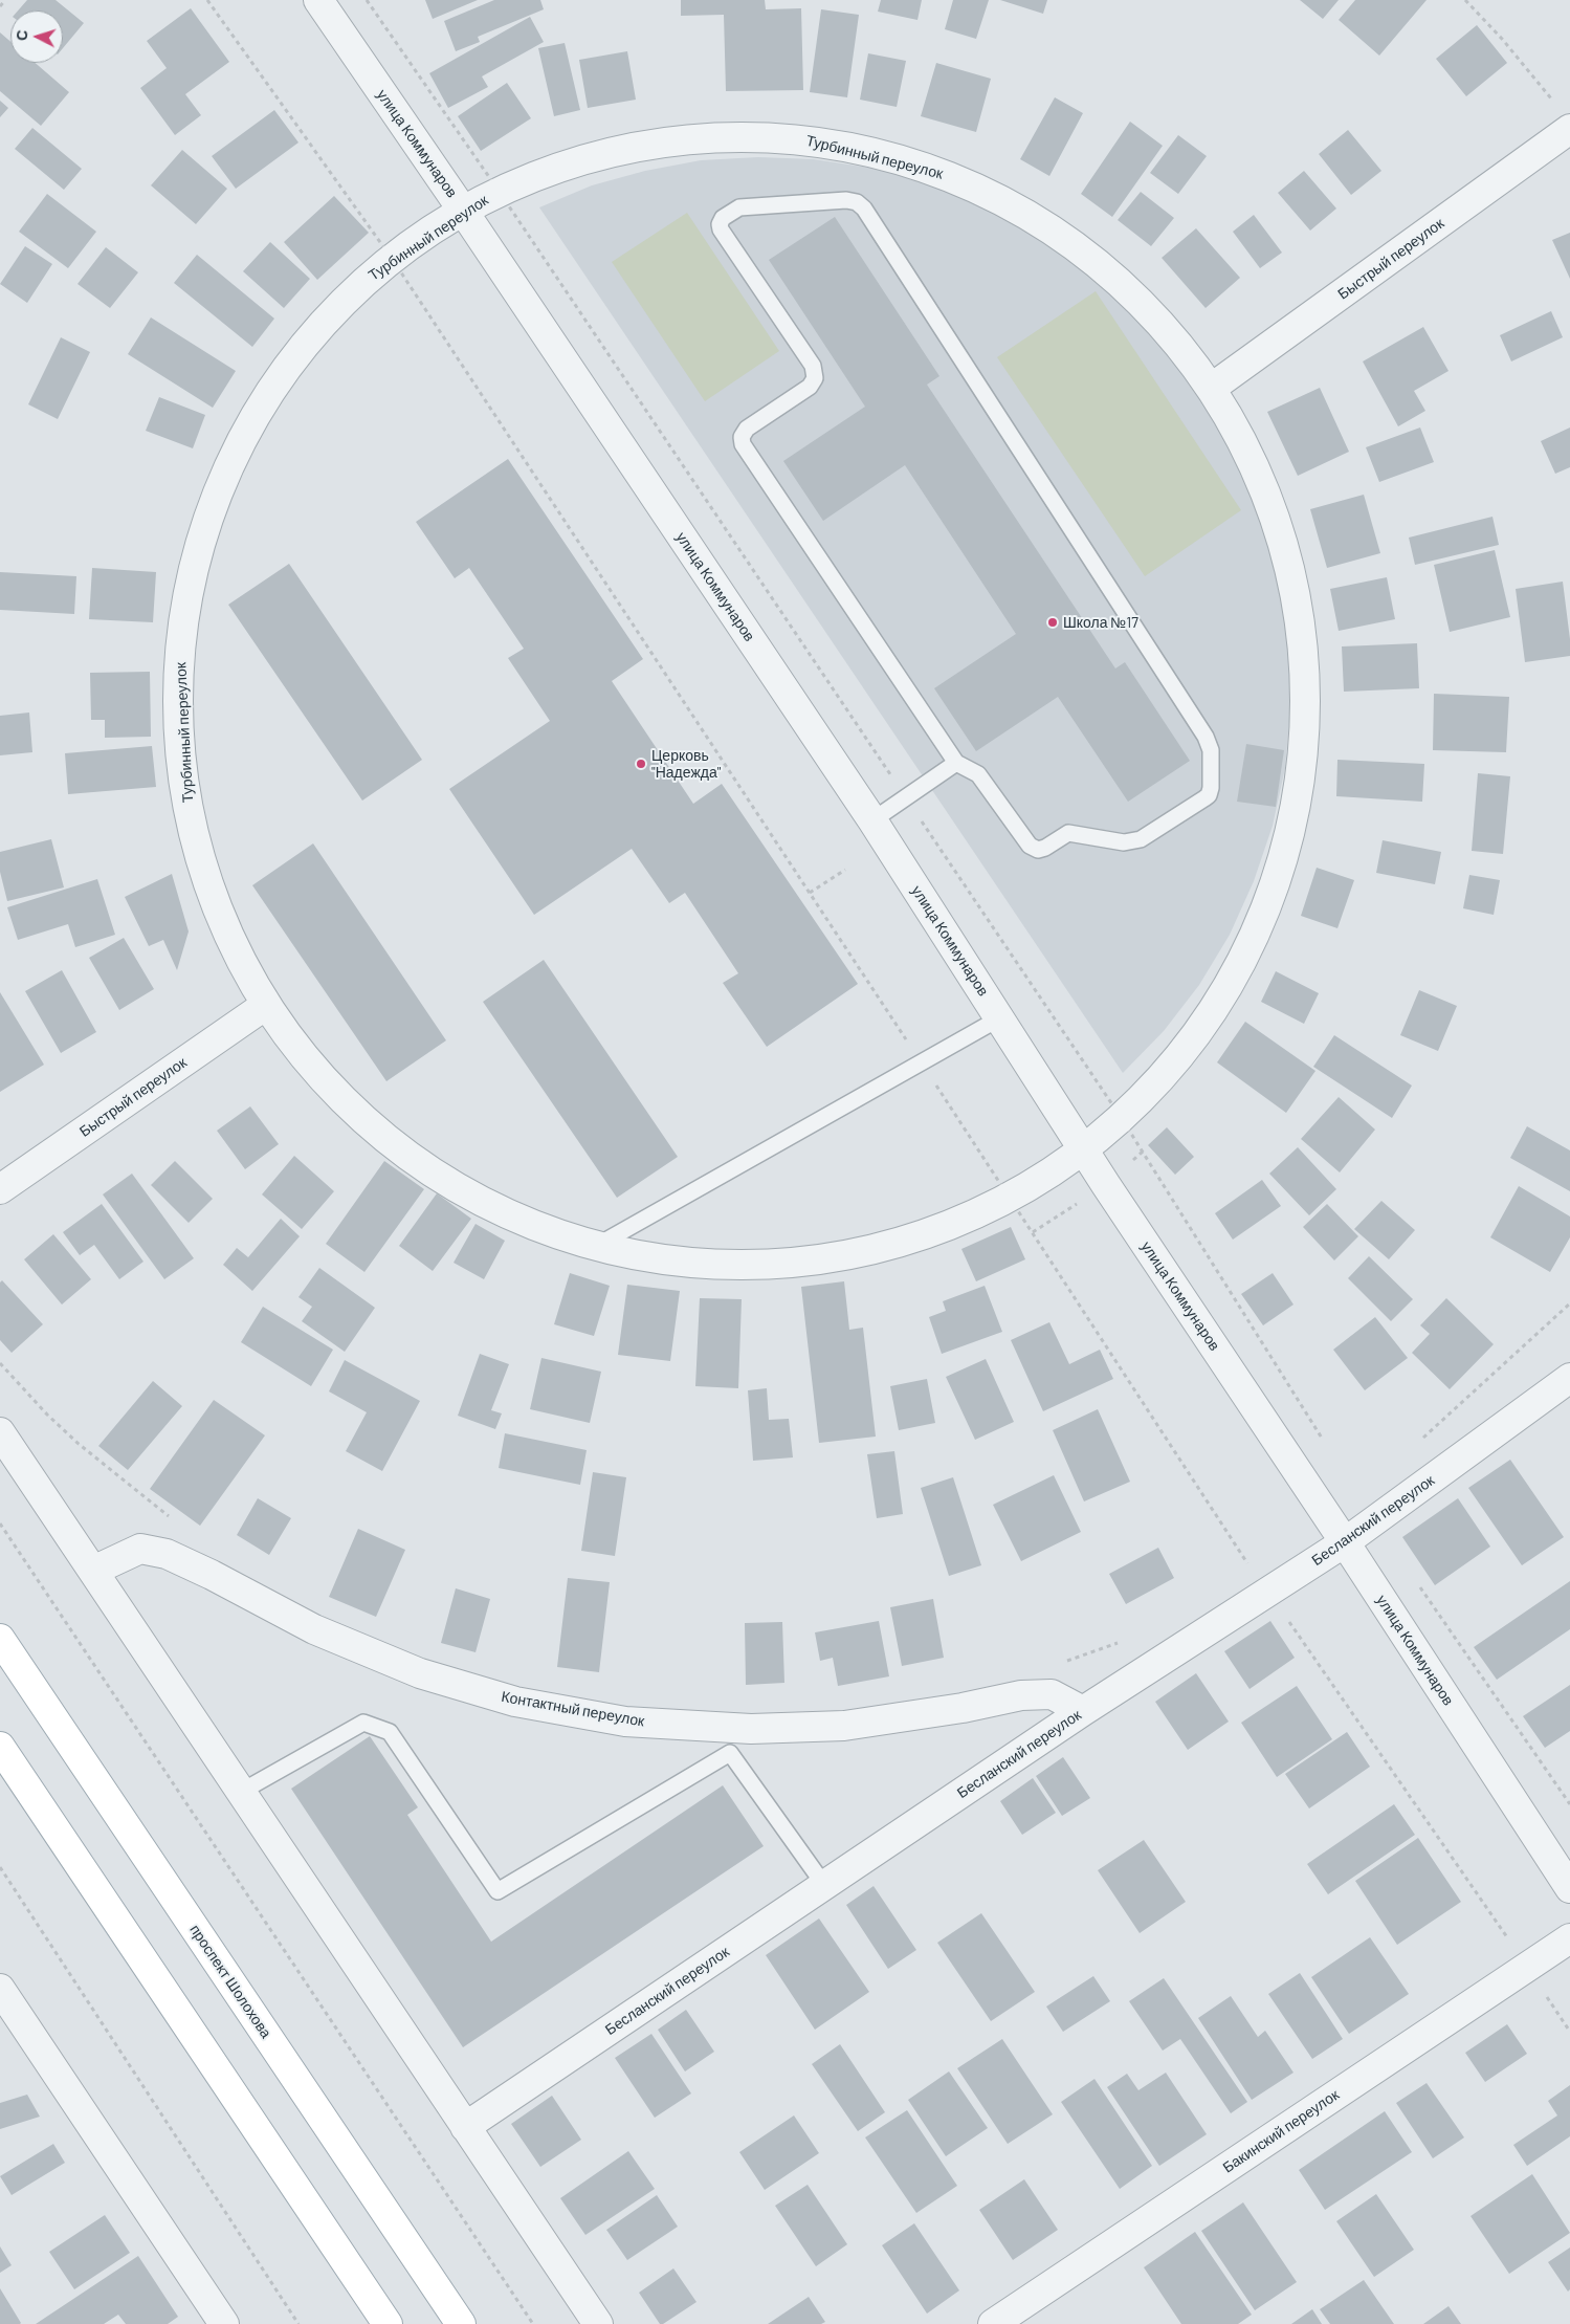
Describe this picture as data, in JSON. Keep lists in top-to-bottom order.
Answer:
{
  "streets": {
    "main road": ["проспект Шолохова"],
    "street": [
      "улица Коммунаров",
      "Турбинный переулок",
      "Быстрый переулок",
      "Бесланский переулок",
      "Контактный переулок",
      "Бакинский переулок"
    ]
  },
  "crossings": [
    ["улица Коммунаров", "Турбинный переулок"],
    ["улица Коммунаров", "Бесланский переулок"],
    ["Турбинный переулок", "Быстрый переулок"],
    ["Бесланский переулок", "Контактный переулок"]
  ],
  "places": ["Школа №17", "Церковь \"Надежда\""],
  "north": "left"
}
